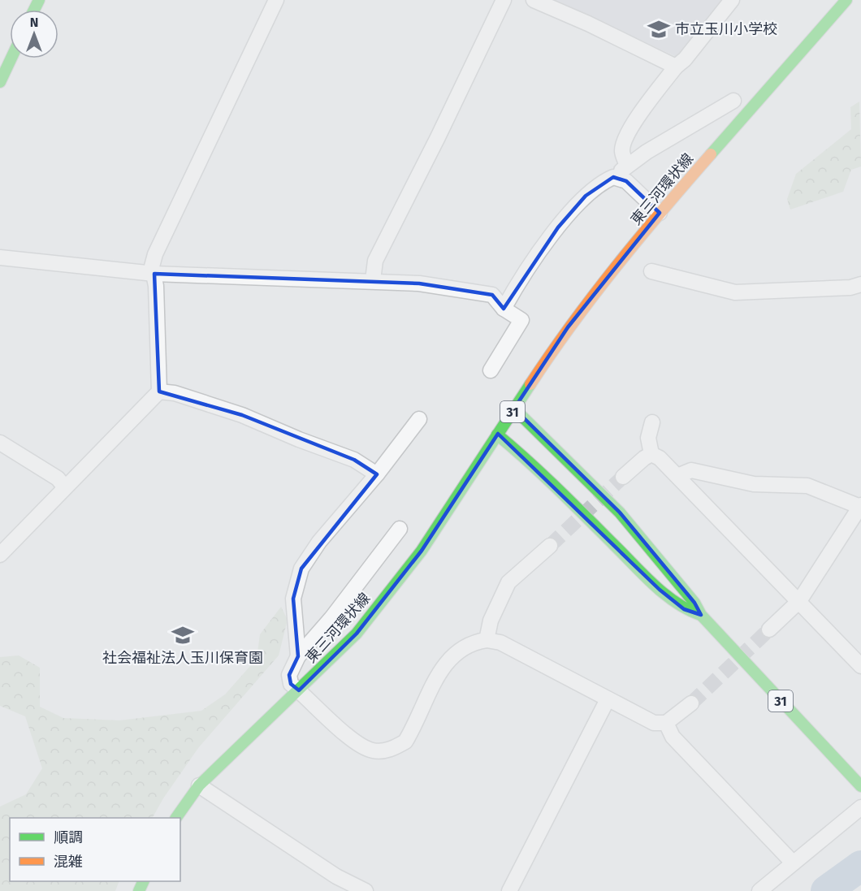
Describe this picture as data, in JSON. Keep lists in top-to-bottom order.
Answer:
{
  "streets": {
    "main road": ["東三河環状線", "31"]
  },
  "crossings": [
    ["東三河環状線", "31"]
  ],
  "places": {
    "school or university": ["市立玉川小学校", "社会福祉法人玉川保育園"]
  },
  "legend": ["順調", "混雑"],
  "north": "top"
}
